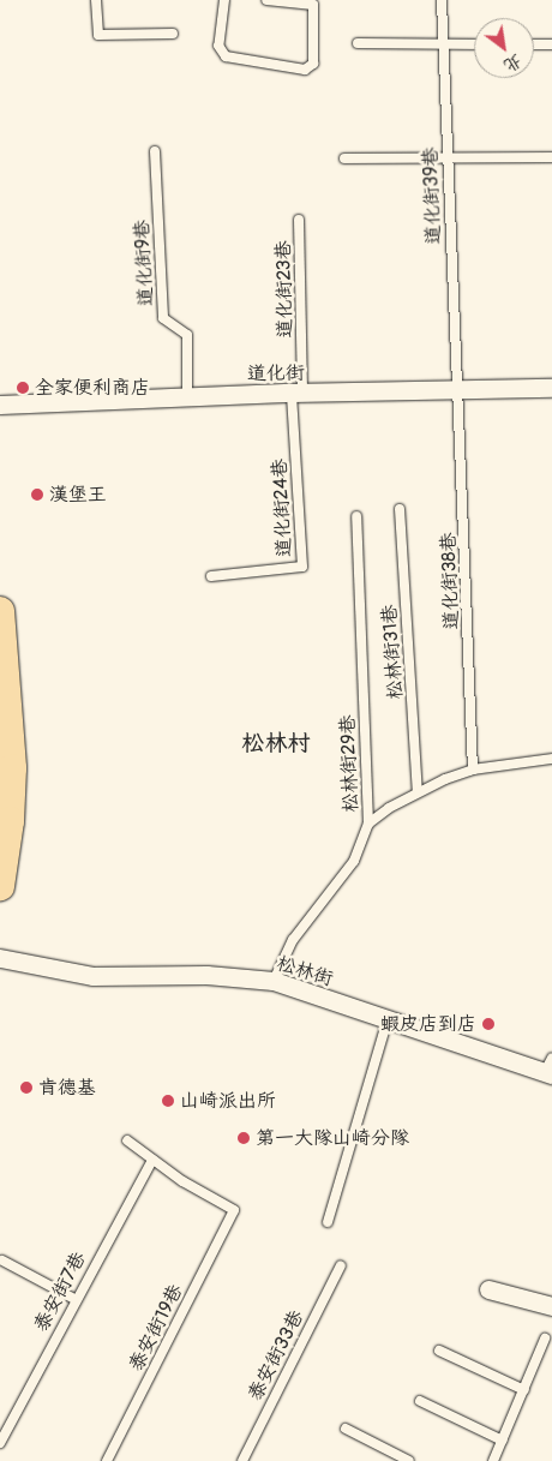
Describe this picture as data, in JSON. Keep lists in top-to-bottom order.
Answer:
{
  "streets": {
    "street": ["道化街", "松林街"],
    "lane": [
      "道化街39巷",
      "道化街9巷",
      "道化街23巷",
      "道化街24巷",
      "道化街38巷",
      "松林街31巷",
      "松林街29巷",
      "泰安街7巷",
      "泰安街19巷",
      "泰安街33巷"
    ]
  },
  "crossings": [
    ["道化街39巷", "道化街"],
    ["道化街39巷", "道化街38巷"],
    ["道化街9巷", "道化街"],
    ["道化街23巷", "道化街"],
    ["道化街23巷", "道化街24巷"],
    ["道化街", "道化街24巷"],
    ["道化街", "道化街38巷"],
    ["松林街29巷", "松林街"],
    ["泰安街7巷", "泰安街19巷"]
  ],
  "districts": ["松林村"],
  "places": [
    "全家便利商店",
    "漢堡王",
    "蝦皮店到店",
    "肯德基",
    "山崎派出所",
    "第一大隊山崎分隊"
  ],
  "north": "bottom right"
}
